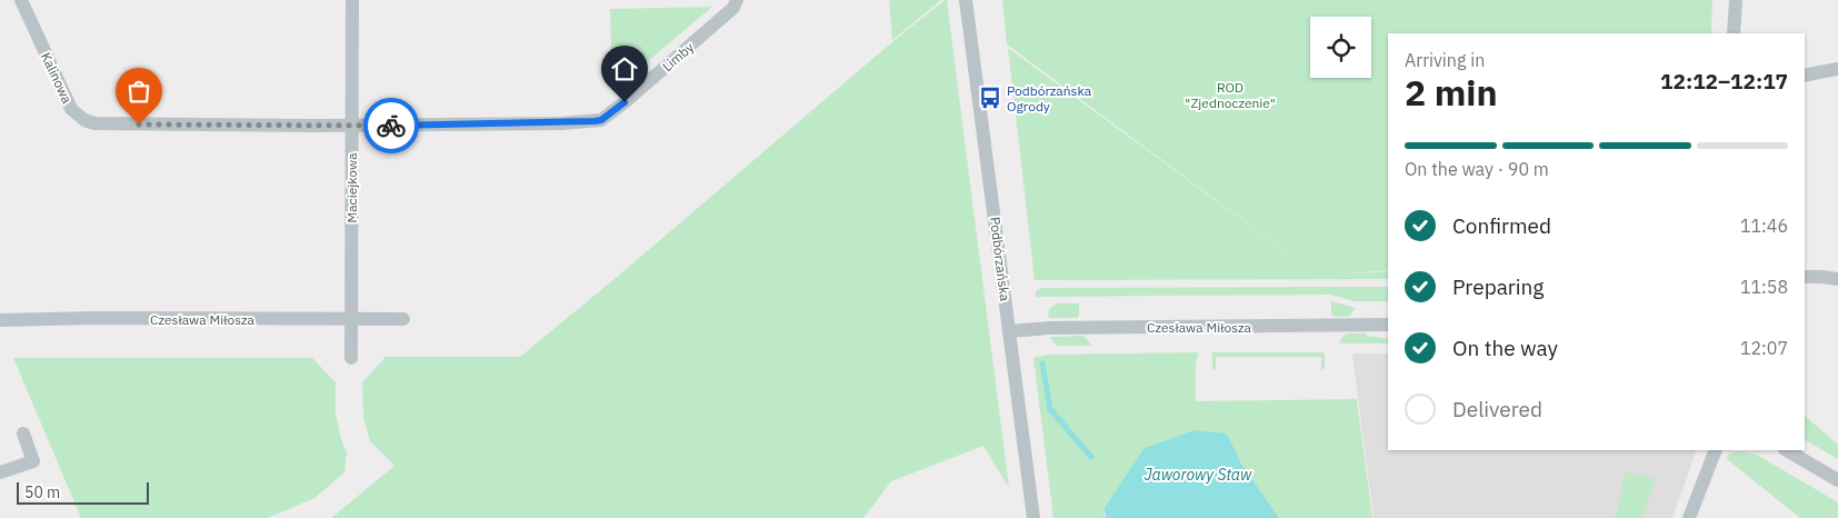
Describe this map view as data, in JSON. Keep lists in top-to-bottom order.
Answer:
{
  "streets": {
    "street": [
      "Limby",
      "Kalinowa",
      "Maciejkowa",
      "Podbórzańska",
      "Czesława Miłosza"
    ]
  },
  "crossings": [
    ["Limby", "Kalinowa"],
    ["Limby", "Maciejkowa"],
    ["Kalinowa", "Maciejkowa"],
    ["Maciejkowa", "Czesława Miłosza"],
    ["Podbórzańska", "Czesława Miłosza"]
  ],
  "water": ["Jaworowy Staw"],
  "parks": ["ROD \"Zjednoczenie\""],
  "places": {
    "bus stop": ["Podbórzańska Ogrody"]
  },
  "scale_bar": "50 m",
  "page": {
    "heading": ["2 min", "Arriving in", "12:12–12:17"],
    "bar": "On the way · 90 m",
    "list": [
      ["Confirmed", "11:46"],
      ["Preparing", "11:58"],
      ["On the way", "12:07"],
      "Delivered"
    ],
    "scale": "50 m"
  }
}
